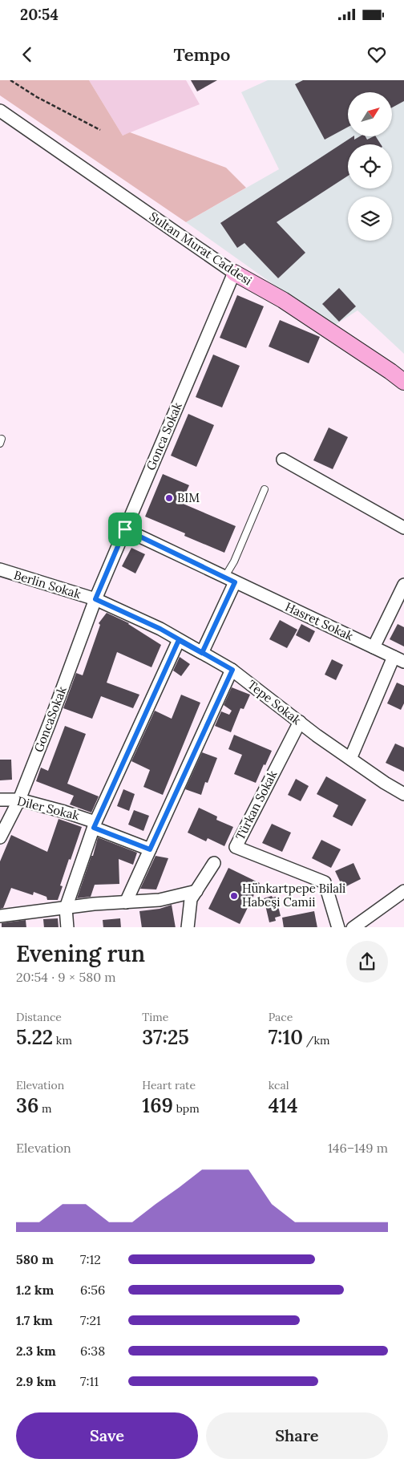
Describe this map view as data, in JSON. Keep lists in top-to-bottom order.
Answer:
{
  "streets": {
    "street": [
      "Sultan Murat Caddesi",
      "Gonca Sokak",
      "Berlin Sokak",
      "Hasret Sokak",
      "Tepe Sokak",
      "GoncaSokak",
      "Türkan Sokak",
      "Diler Sokak"
    ]
  },
  "crossings": [
    ["Sultan Murat Caddesi", "Gonca Sokak"],
    ["Gonca Sokak", "Berlin Sokak"],
    ["Gonca Sokak", "Hasret Sokak"],
    ["Gonca Sokak", "Tepe Sokak"],
    ["Gonca Sokak", "GoncaSokak"],
    ["Berlin Sokak", "Tepe Sokak"],
    ["Berlin Sokak", "GoncaSokak"],
    ["Tepe Sokak", "GoncaSokak"],
    ["Tepe Sokak", "Türkan Sokak"],
    ["GoncaSokak", "Diler Sokak"]
  ],
  "places": ["BIM", "Hünkartpepe Bilali Habeşi Camii"],
  "north": "top right",
  "page": {
    "status": "20:54",
    "header": "Tempo",
    "heading": ["Evening run", "20:54 · 9 × 580 m"],
    "stats": [
      ["Distance", "5.22 km"],
      ["Time", "37:25"],
      ["Pace", "7:10 /km"],
      ["Elevation", "36 m"],
      ["Heart rate", "169 bpm"],
      ["kcal", "414"]
    ],
    "chart": ["Elevation", "146–149 m"],
    "list": [
      {
        "name": "580 m",
        "note": "7:12"
      },
      {
        "name": "1.2 km",
        "note": "6:56"
      },
      {
        "name": "1.7 km",
        "note": "7:21"
      },
      {
        "name": "2.3 km",
        "note": "6:38"
      },
      {
        "name": "2.9 km",
        "note": "7:11"
      }
    ],
    "buttons": ["Save", "Share"]
  }
}
